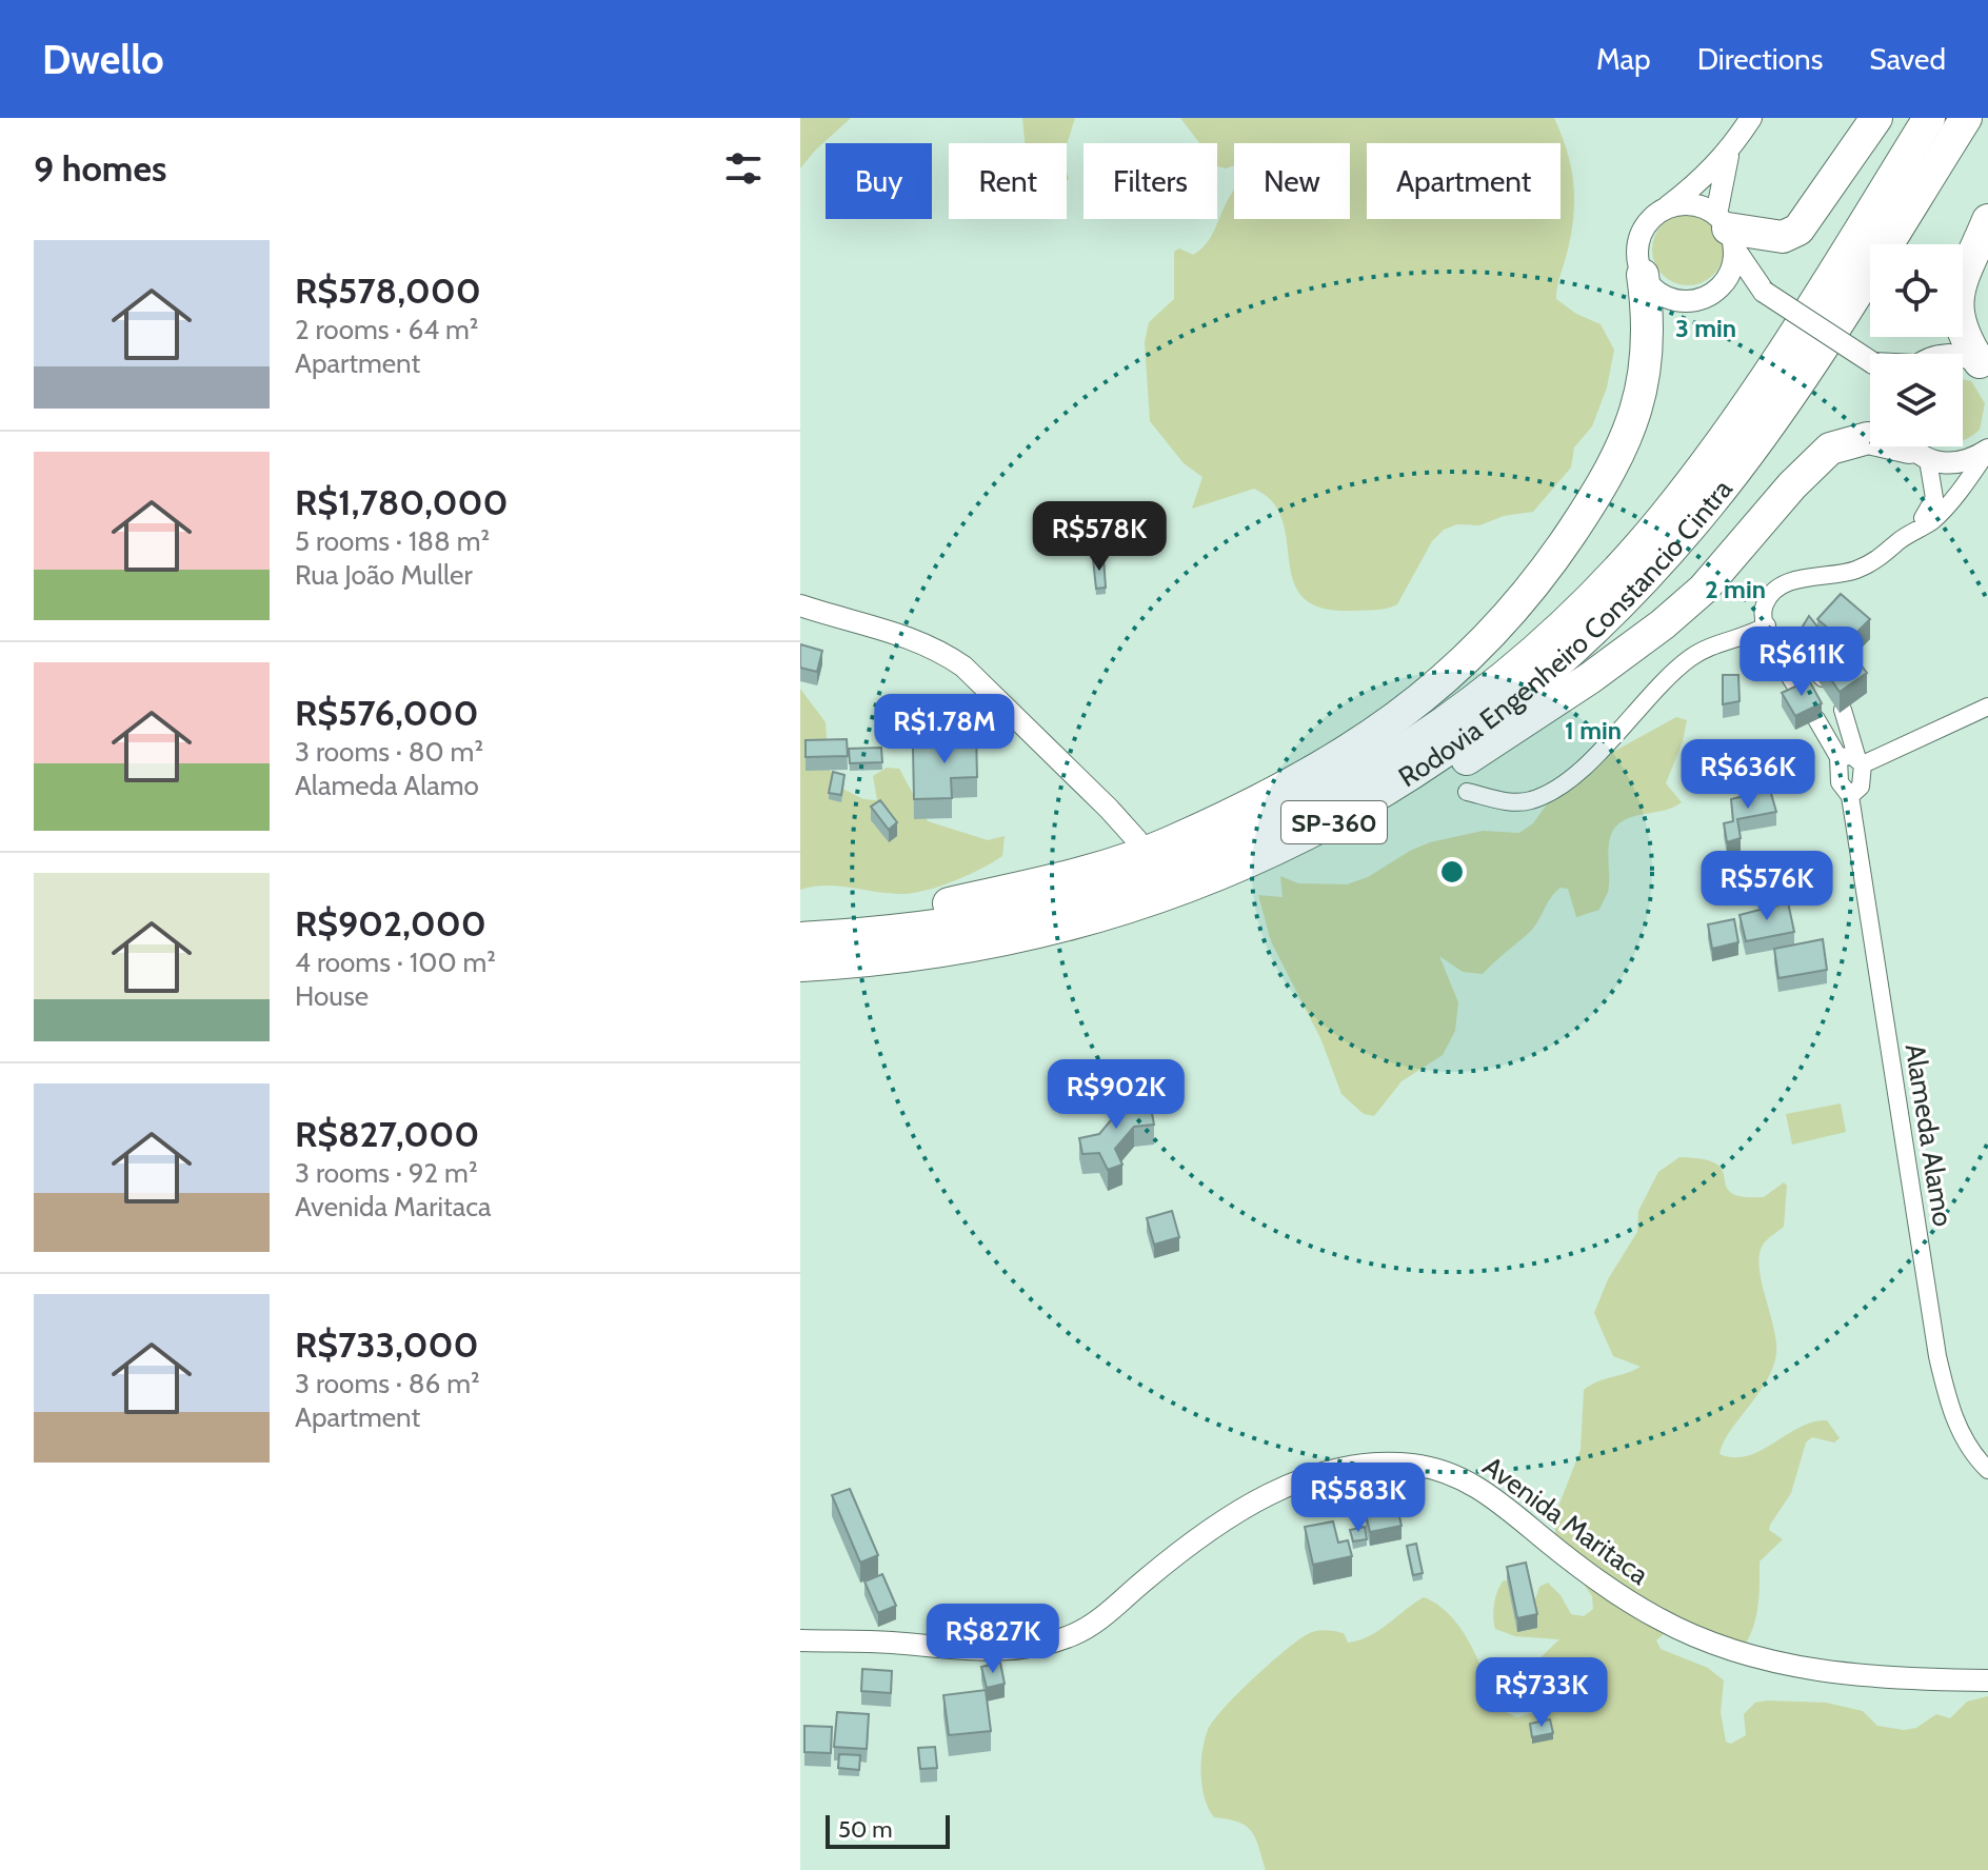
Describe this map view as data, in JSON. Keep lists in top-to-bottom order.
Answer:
{
  "streets": {
    "highway": ["Rodovia Engenheiro Constancio Cintra", "SP-360"],
    "street": ["Alameda Alamo", "Avenida Maritaca"]
  },
  "scale_bar": "50 m",
  "page": {
    "header": "Dwello",
    "nav": ["Map", "Directions", "Saved"],
    "heading": "9 homes",
    "chip": [
      "Buy",
      "Rent",
      "Filters",
      "New",
      "Apartment"
    ],
    "list": [
      {
        "name": "R$578,000",
        "note": "2 rooms · 64 m² · Apartment"
      },
      {
        "name": "R$1,780,000",
        "note": "5 rooms · 188 m² · Rua João Muller"
      },
      {
        "name": "R$576,000",
        "note": "3 rooms · 80 m² · Alameda Alamo"
      },
      {
        "name": "R$902,000",
        "note": "4 rooms · 100 m² · House"
      },
      {
        "name": "R$827,000",
        "note": "3 rooms · 92 m² · Avenida Maritaca"
      },
      {
        "name": "R$733,000",
        "note": "3 rooms · 86 m² · Apartment"
      }
    ],
    "price": [
      "R$578K",
      "R$611K",
      "R$1.78M",
      "R$636K",
      "R$576K",
      "R$902K",
      "R$583K",
      "R$827K",
      "R$733K"
    ],
    "scale": "50 m"
  },
  "rings": ["3 min", "2 min", "1 min"]
}
